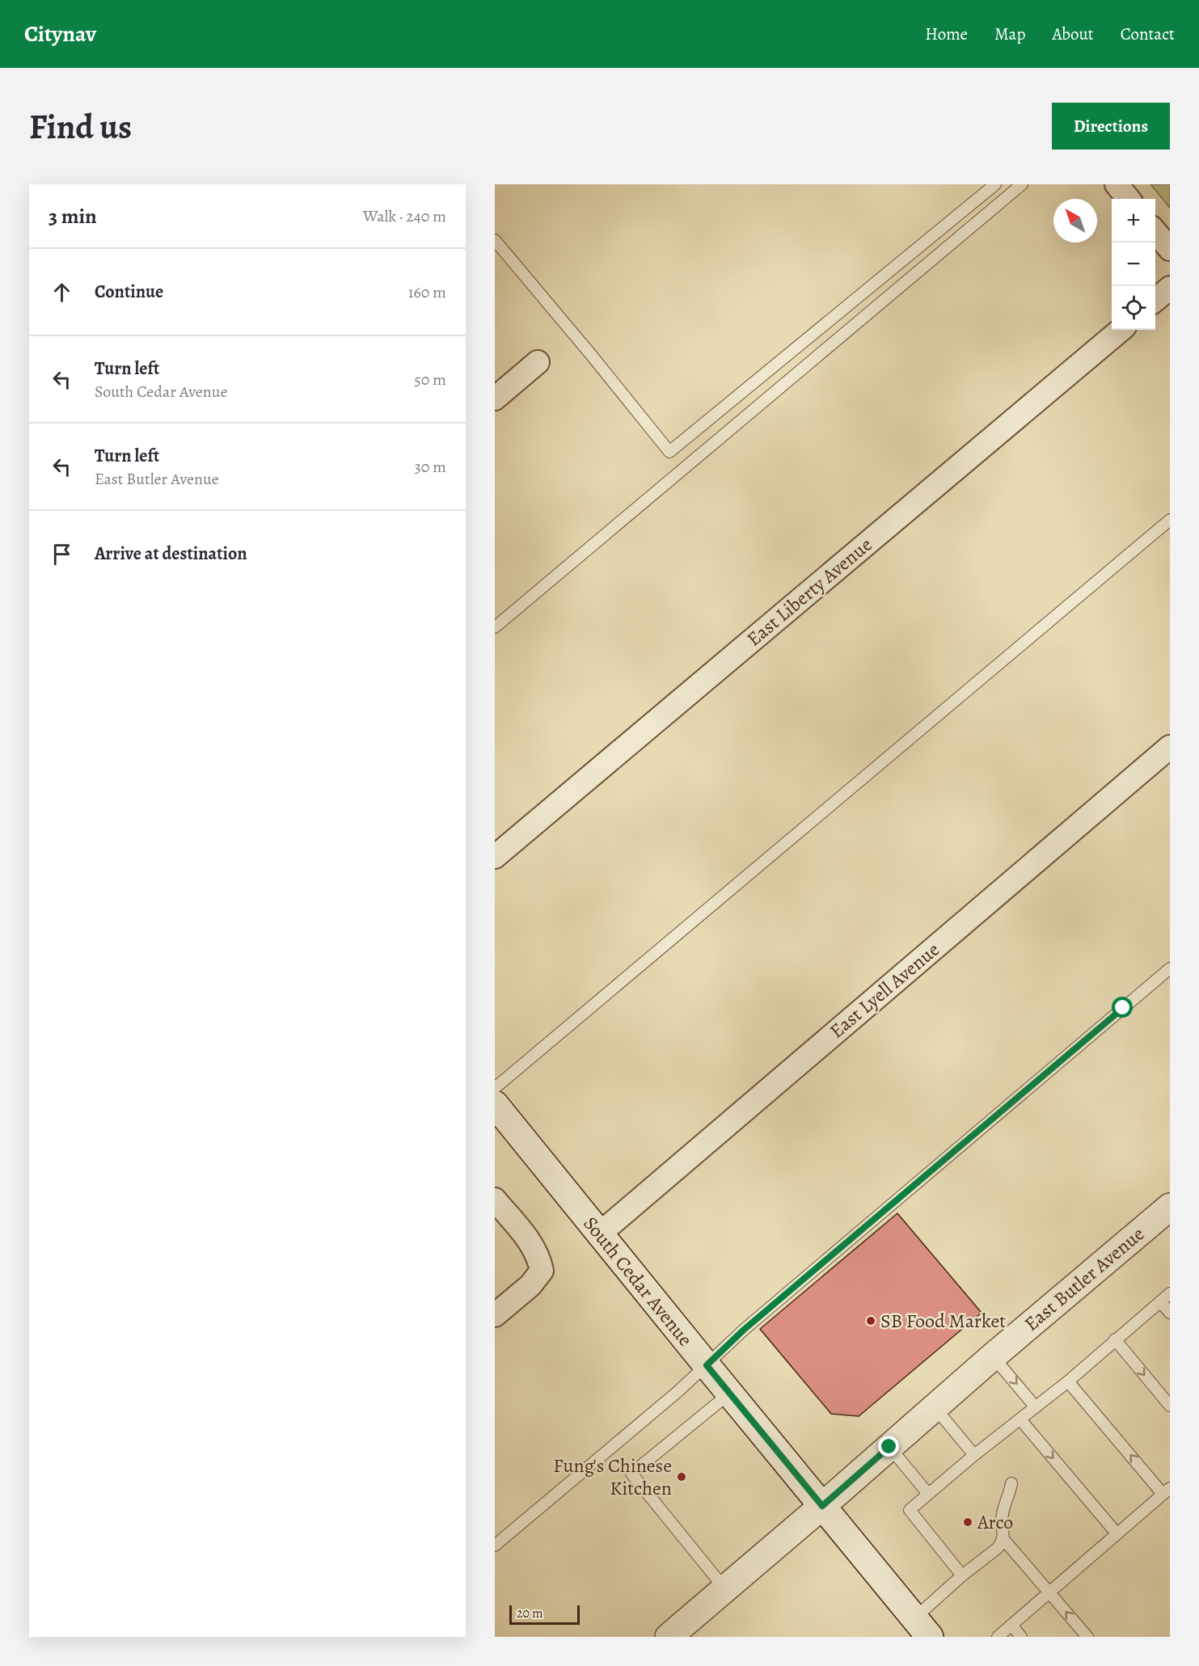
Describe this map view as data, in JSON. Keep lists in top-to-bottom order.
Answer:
{
  "streets": {
    "main road": ["East Butler Avenue", "South Cedar Avenue"],
    "street": ["East Liberty Avenue", "East Lyell Avenue"]
  },
  "crossings": [
    ["East Lyell Avenue", "South Cedar Avenue"],
    ["East Butler Avenue", "South Cedar Avenue"]
  ],
  "places": ["SB Food Market", "Fung's Chinese Kitchen", "Arco"],
  "scale_bar": "20 m",
  "north": "top left",
  "page": {
    "header": "Citynav",
    "nav": [
      "Home",
      "Map",
      "About",
      "Contact"
    ],
    "buttons": "Directions",
    "title": "Find us",
    "heading": ["3 min", "Walk · 240 m"],
    "map_buttons": ["+", "−"],
    "list": [
      ["Continue", "160 m"],
      ["Turn left", "South Cedar Avenue", "50 m"],
      ["Turn left", "East Butler Avenue", "30 m"],
      "Arrive at destination"
    ],
    "scale": "20 m"
  }
}
